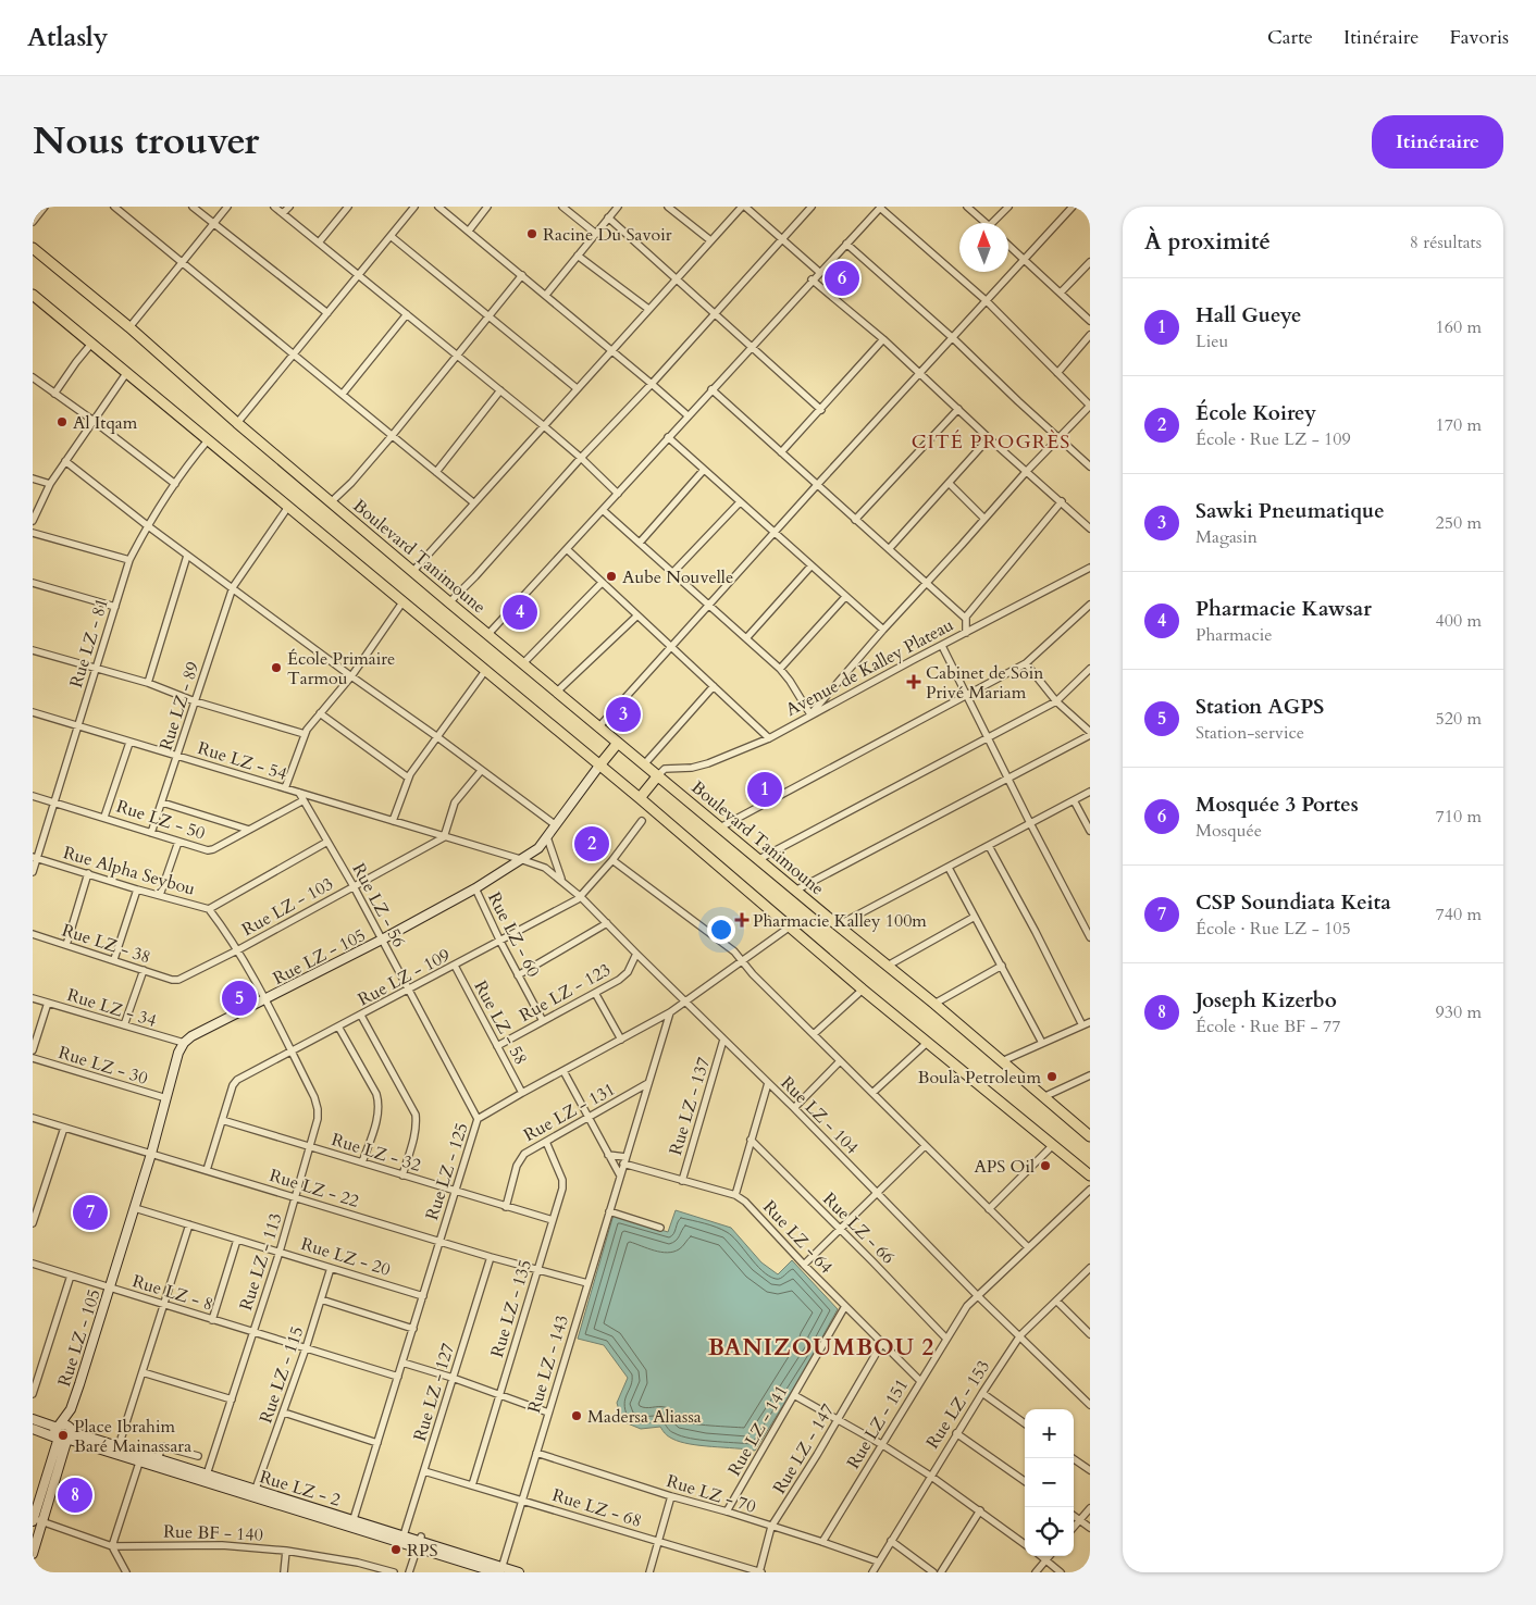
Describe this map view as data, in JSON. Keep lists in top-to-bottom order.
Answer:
{
  "streets": {
    "main road": ["Boulevard Tanimoune", "Rue LZ - 105", "Rue LZ - 2"],
    "street": [
      "Rue LZ - 81",
      "Avenue de Kalley Plateau",
      "Rue LZ - 89",
      "Rue LZ - 54",
      "Rue LZ - 50",
      "Rue Alpha Seybou",
      "Rue LZ - 56",
      "Rue LZ - 103",
      "Rue LZ - 60",
      "Rue LZ - 38",
      "Rue LZ - 109",
      "Rue LZ - 123",
      "Rue LZ - 34",
      "Rue LZ - 58",
      "Rue LZ - 30",
      "Rue LZ - 137",
      "Rue LZ - 131",
      "Rue LZ - 104",
      "Rue LZ - 32",
      "Rue LZ - 125",
      "Rue LZ - 22",
      "Rue LZ - 66",
      "Rue LZ - 64",
      "Rue LZ - 20",
      "Rue LZ - 113",
      "Rue LZ - 8",
      "Rue LZ - 135",
      "Rue LZ - 143",
      "Rue LZ - 115",
      "Rue LZ - 127",
      "Rue LZ - 153",
      "Rue LZ - 151",
      "Rue LZ - 141",
      "Rue LZ - 147",
      "Rue LZ - 70",
      "Rue LZ - 68",
      "Rue BF - 140"
    ]
  },
  "crossings": [
    ["Boulevard Tanimoune", "Avenue de Kalley Plateau"],
    ["Rue LZ - 81", "Rue LZ - 54"],
    ["Rue LZ - 81", "Rue LZ - 50"],
    ["Rue LZ - 81", "Rue Alpha Seybou"],
    ["Rue LZ - 89", "Rue LZ - 54"],
    ["Rue LZ - 89", "Rue LZ - 50"],
    ["Rue LZ - 54", "Rue LZ - 56"],
    ["Rue LZ - 54", "Rue LZ - 103"],
    ["Rue LZ - 54", "Rue LZ - 105"],
    ["Rue LZ - 54", "Rue LZ - 104"],
    ["Rue LZ - 50", "Rue LZ - 56"],
    ["Rue Alpha Seybou", "Rue LZ - 103"],
    ["Rue Alpha Seybou", "Rue LZ - 105"],
    ["Rue Alpha Seybou", "Rue LZ - 113"],
    ["Rue LZ - 56", "Rue LZ - 103"],
    ["Rue LZ - 56", "Rue LZ - 105"],
    ["Rue LZ - 56", "Rue LZ - 109"],
    ["Rue LZ - 56", "Rue LZ - 125"],
    ["Rue LZ - 103", "Rue LZ - 38"],
    ["Rue LZ - 60", "Rue LZ - 105"],
    ["Rue LZ - 60", "Rue LZ - 109"],
    ["Rue LZ - 60", "Rue LZ - 123"],
    ["Rue LZ - 105", "Rue LZ - 34"],
    ["Rue LZ - 105", "Rue LZ - 30"],
    ["Rue LZ - 105", "Rue LZ - 104"],
    ["Rue LZ - 105", "Rue LZ - 22"],
    ["Rue LZ - 105", "Rue LZ - 20"],
    ["Rue LZ - 105", "Rue LZ - 113"],
    ["Rue LZ - 105", "Rue LZ - 8"],
    ["Rue LZ - 105", "Rue LZ - 2"],
    ["Rue LZ - 109", "Rue LZ - 58"],
    ["Rue LZ - 109", "Rue LZ - 104"],
    ["Rue LZ - 109", "Rue LZ - 32"],
    ["Rue LZ - 109", "Rue LZ - 22"],
    ["Rue LZ - 109", "Rue LZ - 113"],
    ["Rue LZ - 123", "Rue LZ - 58"],
    ["Rue LZ - 123", "Rue LZ - 104"],
    ["Rue LZ - 58", "Rue LZ - 125"],
    ["Rue LZ - 137", "Rue LZ - 104"],
    ["Rue LZ - 137", "Rue LZ - 64"],
    ["Rue LZ - 131", "Rue LZ - 32"],
    ["Rue LZ - 131", "Rue LZ - 135"],
    ["Rue LZ - 104", "Rue LZ - 125"],
    ["Rue LZ - 104", "Rue LZ - 153"],
    ["Rue LZ - 104", "Rue LZ - 151"],
    ["Rue LZ - 32", "Rue LZ - 125"],
    ["Rue LZ - 32", "Rue LZ - 113"],
    ["Rue LZ - 32", "Rue LZ - 135"],
    ["Rue LZ - 125", "Rue LZ - 22"],
    ["Rue LZ - 125", "Rue LZ - 20"],
    ["Rue LZ - 125", "Rue LZ - 8"],
    ["Rue LZ - 125", "Rue LZ - 2"],
    ["Rue LZ - 22", "Rue LZ - 113"],
    ["Rue LZ - 22", "Rue LZ - 135"],
    ["Rue LZ - 22", "Rue LZ - 143"],
    ["Rue LZ - 22", "Rue LZ - 127"],
    ["Rue LZ - 66", "Rue LZ - 151"],
    ["Rue LZ - 64", "Rue LZ - 143"],
    ["Rue LZ - 64", "Rue LZ - 151"],
    ["Rue LZ - 64", "Rue LZ - 141"],
    ["Rue LZ - 64", "Rue LZ - 147"],
    ["Rue LZ - 20", "Rue LZ - 113"],
    ["Rue LZ - 20", "Rue LZ - 115"],
    ["Rue LZ - 113", "Rue LZ - 8"],
    ["Rue LZ - 113", "Rue LZ - 2"],
    ["Rue LZ - 8", "Rue LZ - 115"],
    ["Rue LZ - 135", "Rue LZ - 68"],
    ["Rue LZ - 143", "Rue LZ - 2"],
    ["Rue LZ - 143", "Rue LZ - 70"],
    ["Rue LZ - 143", "Rue LZ - 68"],
    ["Rue LZ - 115", "Rue LZ - 2"],
    ["Rue LZ - 127", "Rue LZ - 2"],
    ["Rue LZ - 127", "Rue LZ - 68"],
    ["Rue LZ - 153", "Rue LZ - 70"],
    ["Rue LZ - 151", "Rue LZ - 70"],
    ["Rue LZ - 141", "Rue LZ - 70"],
    ["Rue LZ - 147", "Rue LZ - 70"],
    ["Rue LZ - 147", "Rue LZ - 68"]
  ],
  "districts": ["CITÉ PROGRÈS", "BANIZOUMBOU 2"],
  "places": {
    "other": [
      "Racine Du Savoir",
      "Al Itqam",
      "Aube Nouvelle",
      "École Primaire Tarmou",
      "Boula Petroleum",
      "APS Oil",
      "Madersa Aliassa",
      "Place Ibrahim Baré Mainassara",
      "RPS"
    ],
    "health": ["Cabinet de Soin Privé Mariam", "Pharmacie Kalley 100m"]
  },
  "north": "top",
  "page": {
    "header": "Atlasly",
    "nav": ["Carte", "Itinéraire", "Favoris"],
    "title": "Nous trouver",
    "buttons": "Itinéraire",
    "heading": ["À proximité", "8 résultats"],
    "pins": [
      "6",
      "4",
      "3",
      "1",
      "2",
      "5",
      "7",
      "8"
    ],
    "list": [
      {
        "mark": "1",
        "name": "Hall Gueye",
        "note": "Lieu",
        "value": "160 m"
      },
      {
        "mark": "2",
        "name": "École Koirey",
        "note": "École · Rue LZ - 109",
        "value": "170 m"
      },
      {
        "mark": "3",
        "name": "Sawki Pneumatique",
        "note": "Magasin",
        "value": "250 m"
      },
      {
        "mark": "4",
        "name": "Pharmacie Kawsar",
        "note": "Pharmacie",
        "value": "400 m"
      },
      {
        "mark": "5",
        "name": "Station AGPS",
        "note": "Station-service",
        "value": "520 m"
      },
      {
        "mark": "6",
        "name": "Mosquée 3 Portes",
        "note": "Mosquée",
        "value": "710 m"
      },
      {
        "mark": "7",
        "name": "CSP Soundiata Keita",
        "note": "École · Rue LZ - 105",
        "value": "740 m"
      },
      {
        "mark": "8",
        "name": "Joseph Kizerbo",
        "note": "École · Rue BF - 77",
        "value": "930 m"
      }
    ],
    "map_buttons": ["+", "−"]
  }
}
